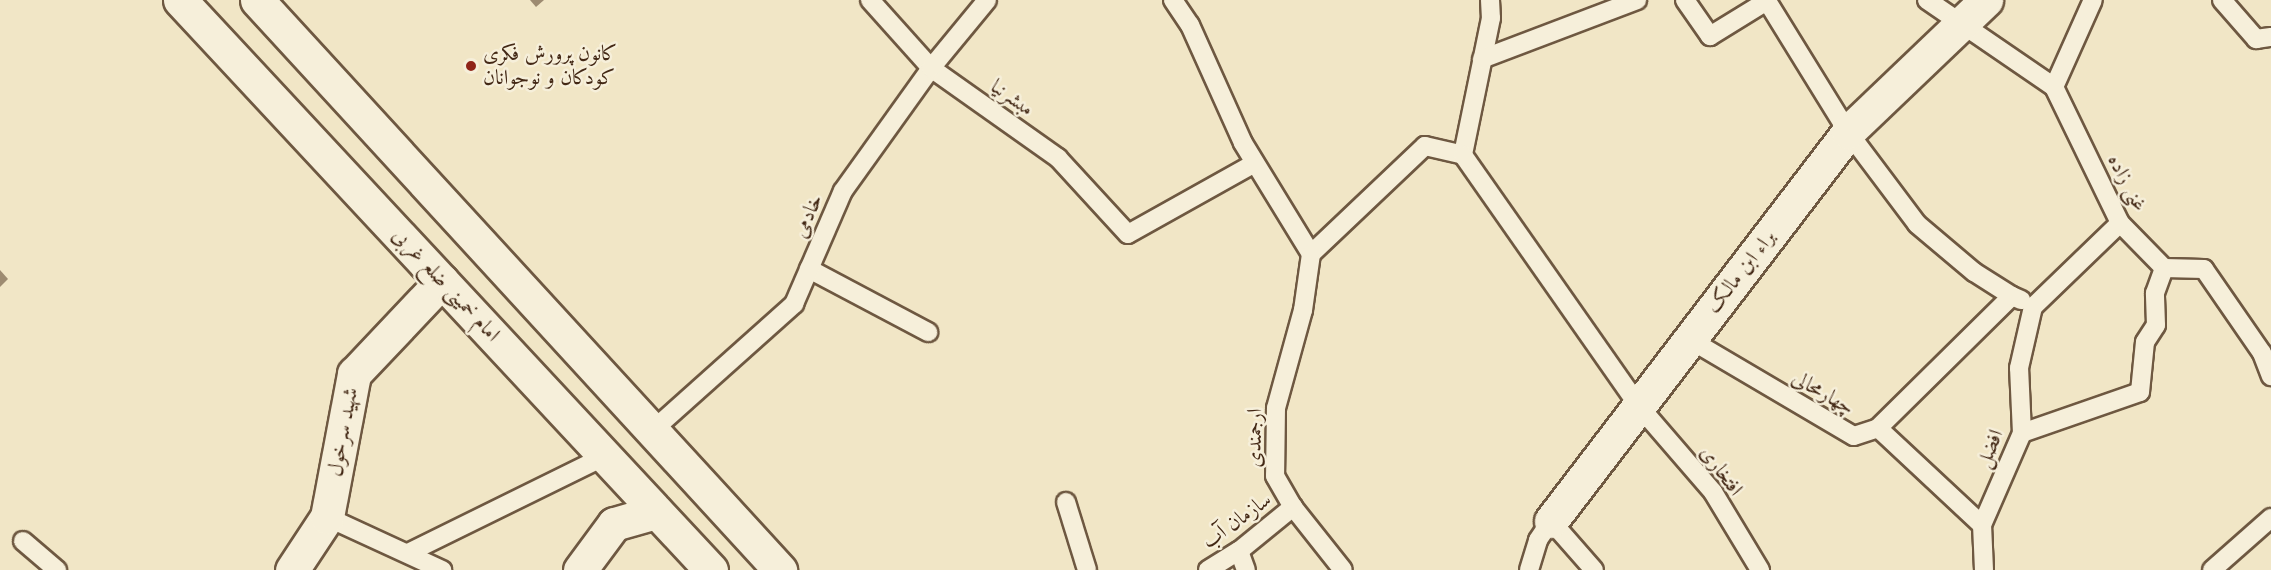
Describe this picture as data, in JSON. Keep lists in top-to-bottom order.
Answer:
{
  "streets": {
    "main road": ["براء ابن مالک", "امام خمینی ضلع غربی", "شهید سرخول"],
    "lane": [
      "مبشرنیا",
      "غنی زاده",
      "خادمی",
      "چهارمحالی",
      "ارجمندی",
      "افضل",
      "افتخاری",
      "سازمان آب"
    ]
  },
  "crossings": [
    ["مبشرنیا", "خادمی"],
    ["براء ابن مالک", "چهارمحالی"],
    ["براء ابن مالک", "افتخاری"],
    ["امام خمینی ضلع غربی", "شهید سرخول"],
    ["چهارمحالی", "افضل"],
    ["ارجمندی", "سازمان آب"]
  ],
  "places": ["کانون پرورش فکری کودکان و نوجوانان"]
}
